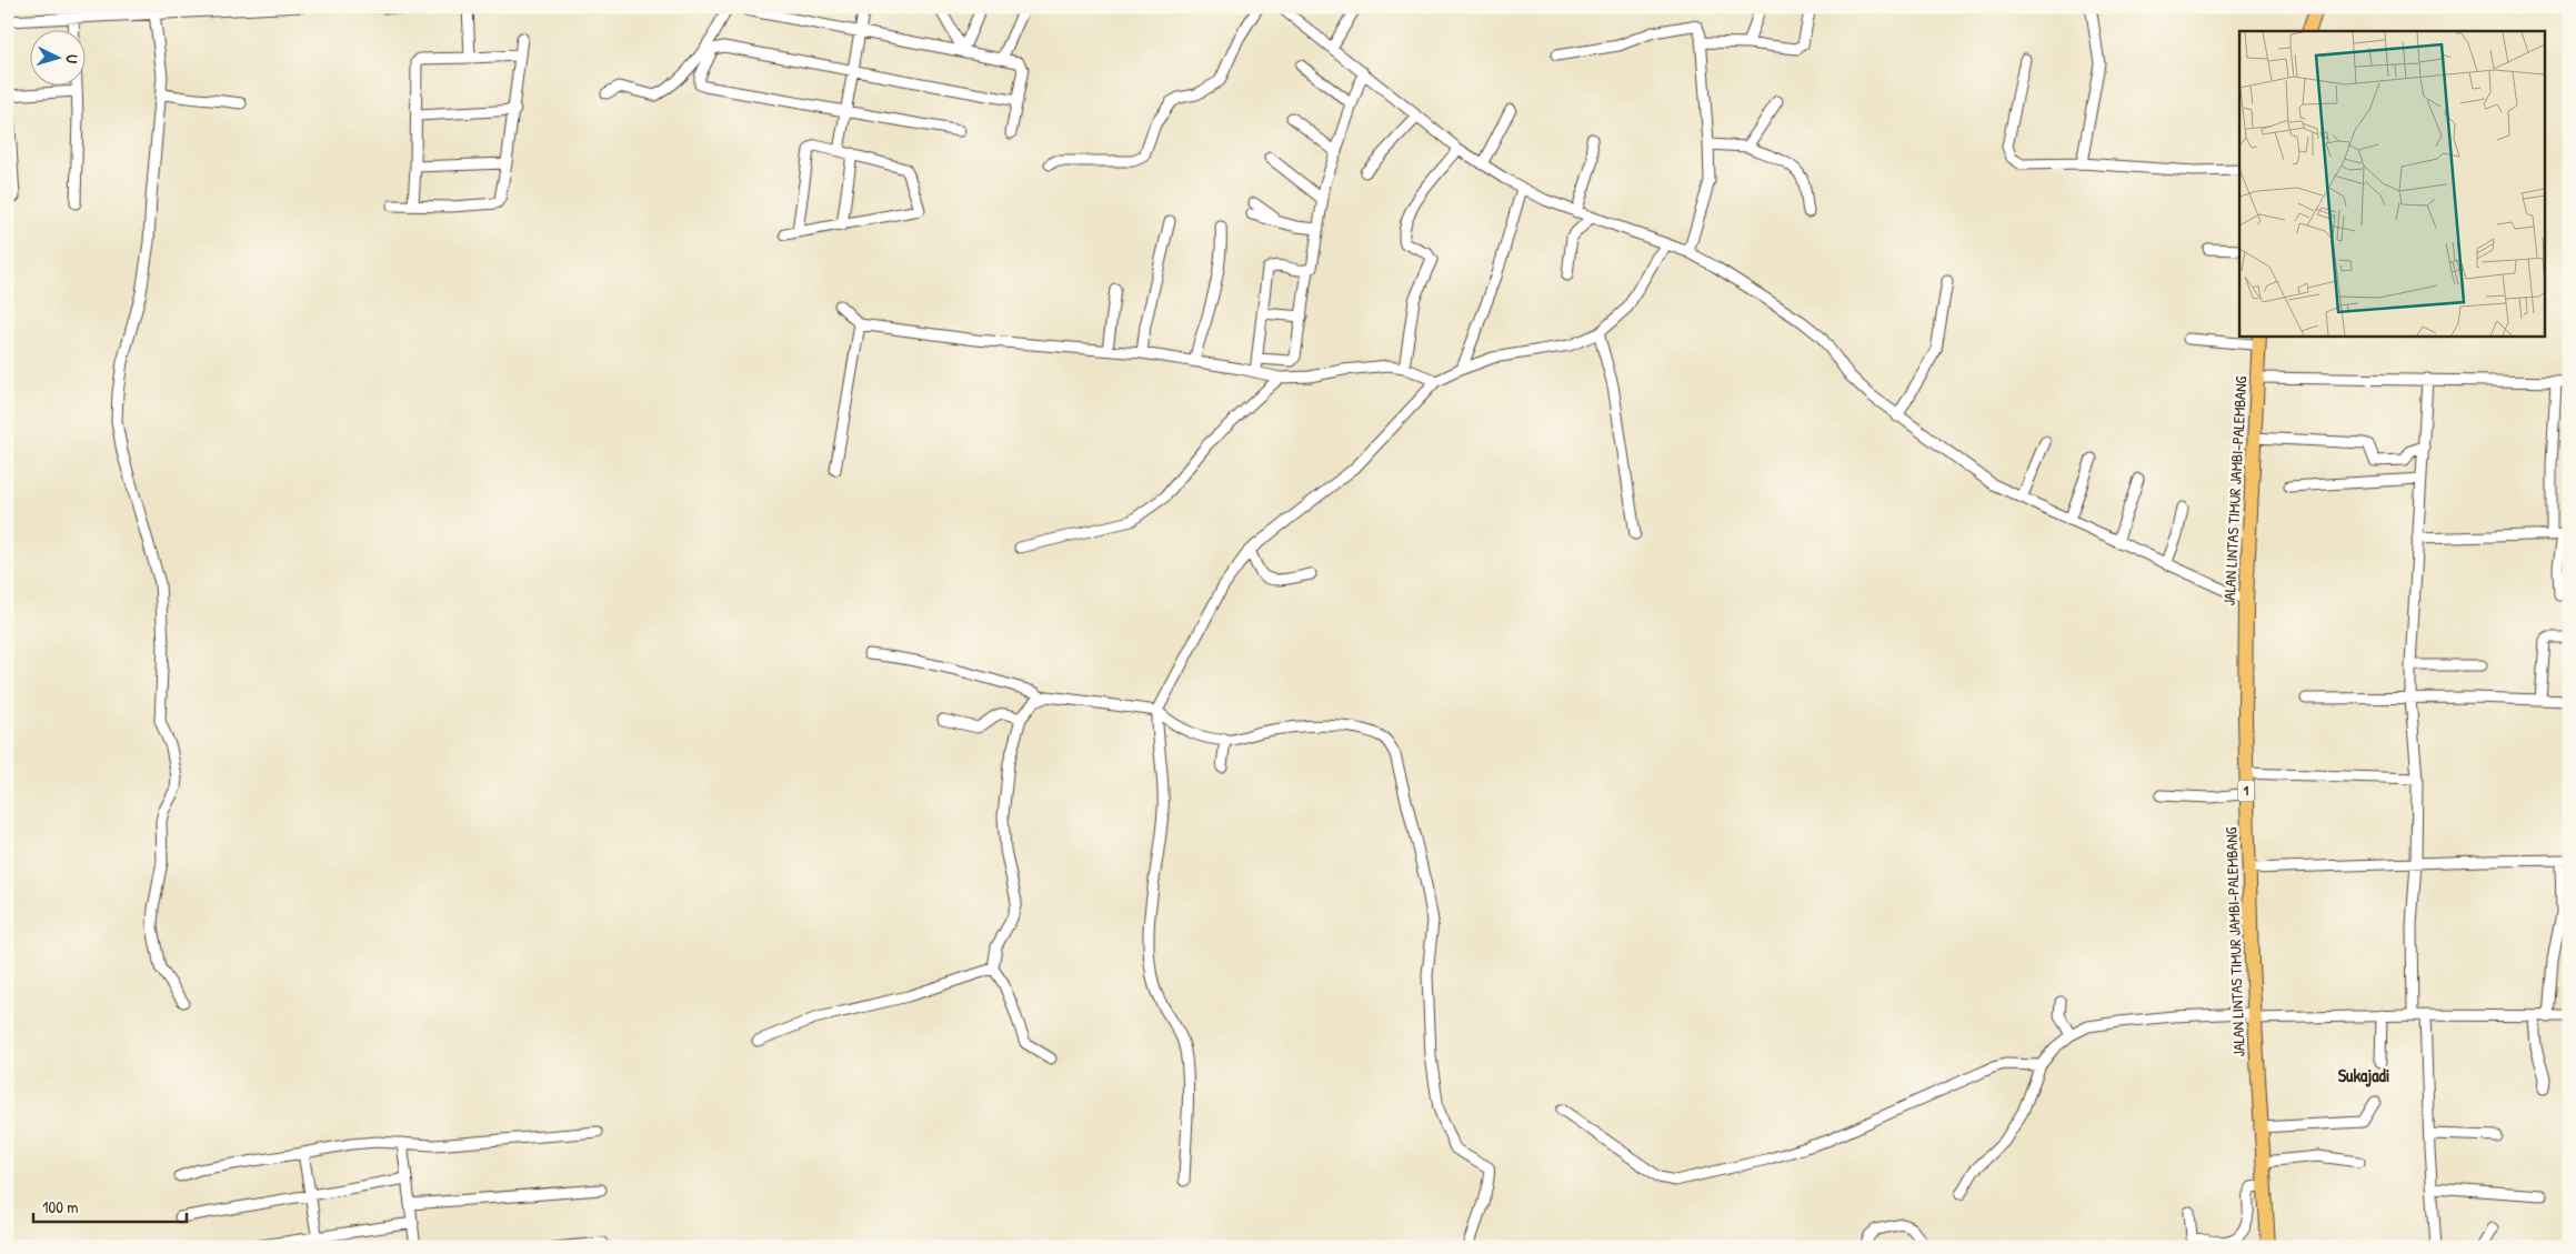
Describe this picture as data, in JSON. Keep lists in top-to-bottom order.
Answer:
{
  "streets": {
    "highway": ["JALAN LINTAS TIMUR JAMBI-PALEMBANG", "1"]
  },
  "districts": ["Sukajadi"],
  "scale_bar": "100 m",
  "north": "right"
}
